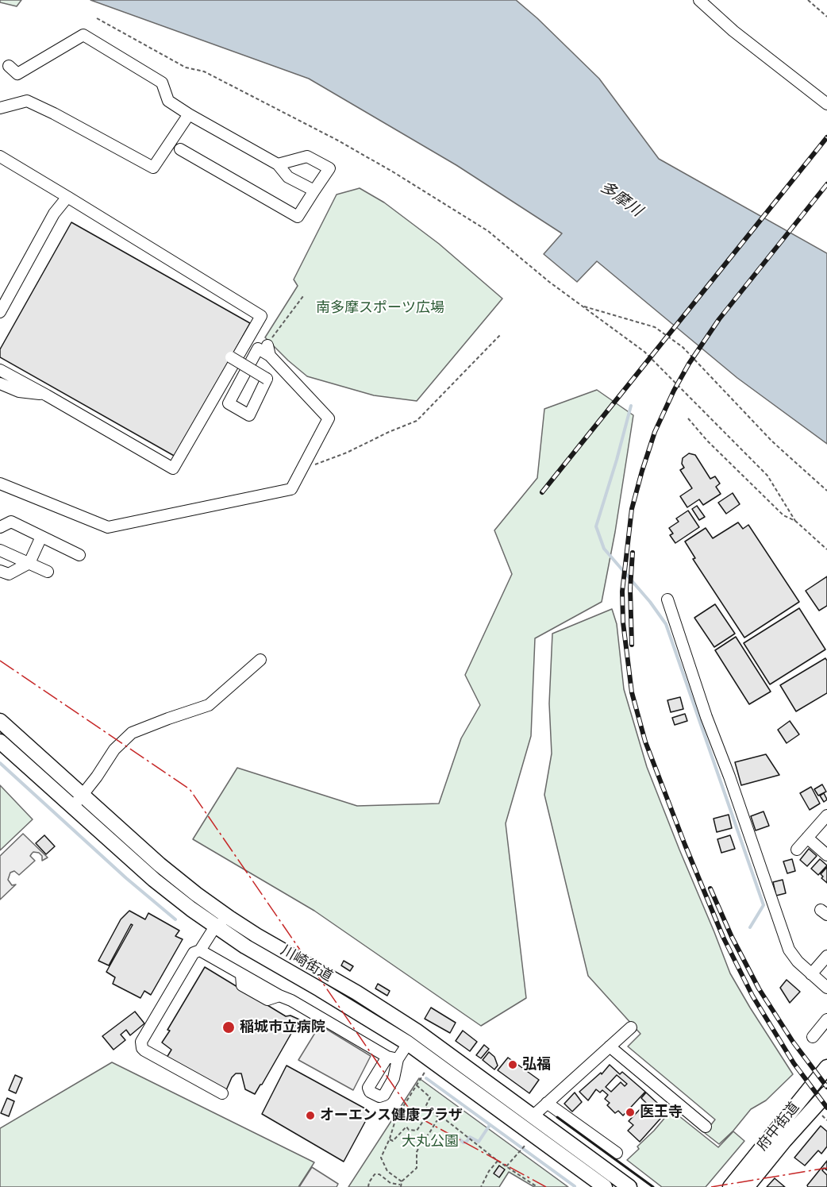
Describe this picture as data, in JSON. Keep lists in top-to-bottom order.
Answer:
{
  "streets": {
    "main road": ["川崎街道", "府中街道"]
  },
  "water": ["多摩川"],
  "parks": ["南多摩スポーツ広場", "大丸公園"],
  "places": [
    "稲城市立病院",
    "弘福",
    "医王寺",
    "オーエンス健康プラザ"
  ]
}
